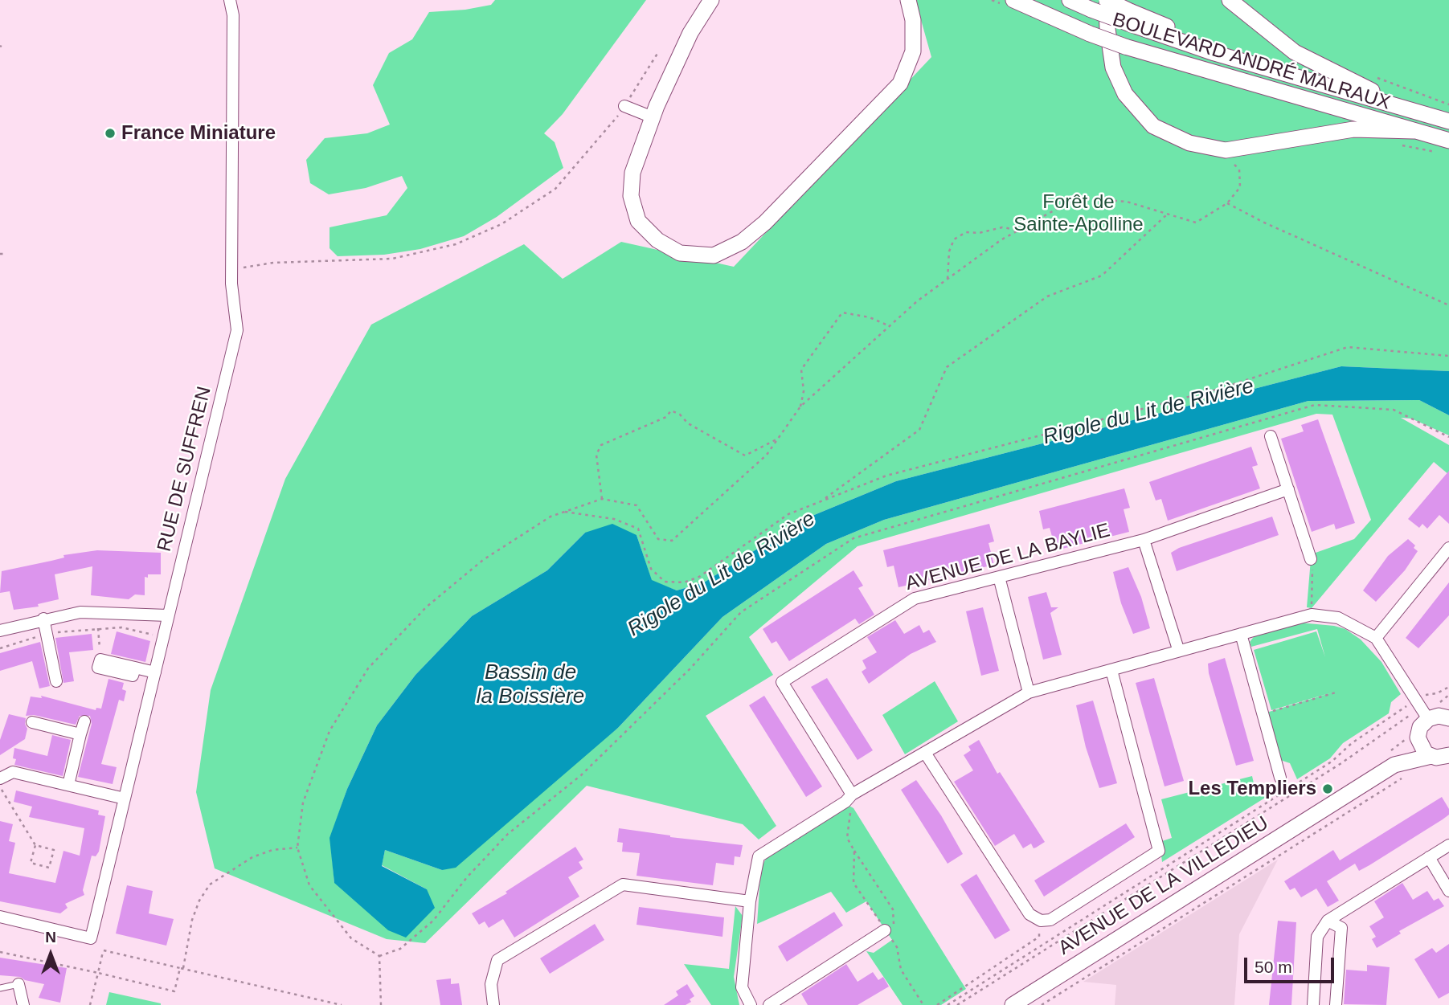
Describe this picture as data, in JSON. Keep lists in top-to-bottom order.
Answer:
{
  "streets": {
    "main road": ["BOULEVARD ANDRÉ MALRAUX", "AVENUE DE LA VILLEDIEU"],
    "street": ["RUE DE SUFFREN", "AVENUE DE LA BAYLIE"]
  },
  "water": ["Rigole du Lit de Rivière", "Bassin de la Boissière"],
  "parks": ["Forêt de Sainte-Apolline"],
  "places": ["France Miniature", "Les Templiers"],
  "scale_bar": "50 m",
  "north": "top"
}
